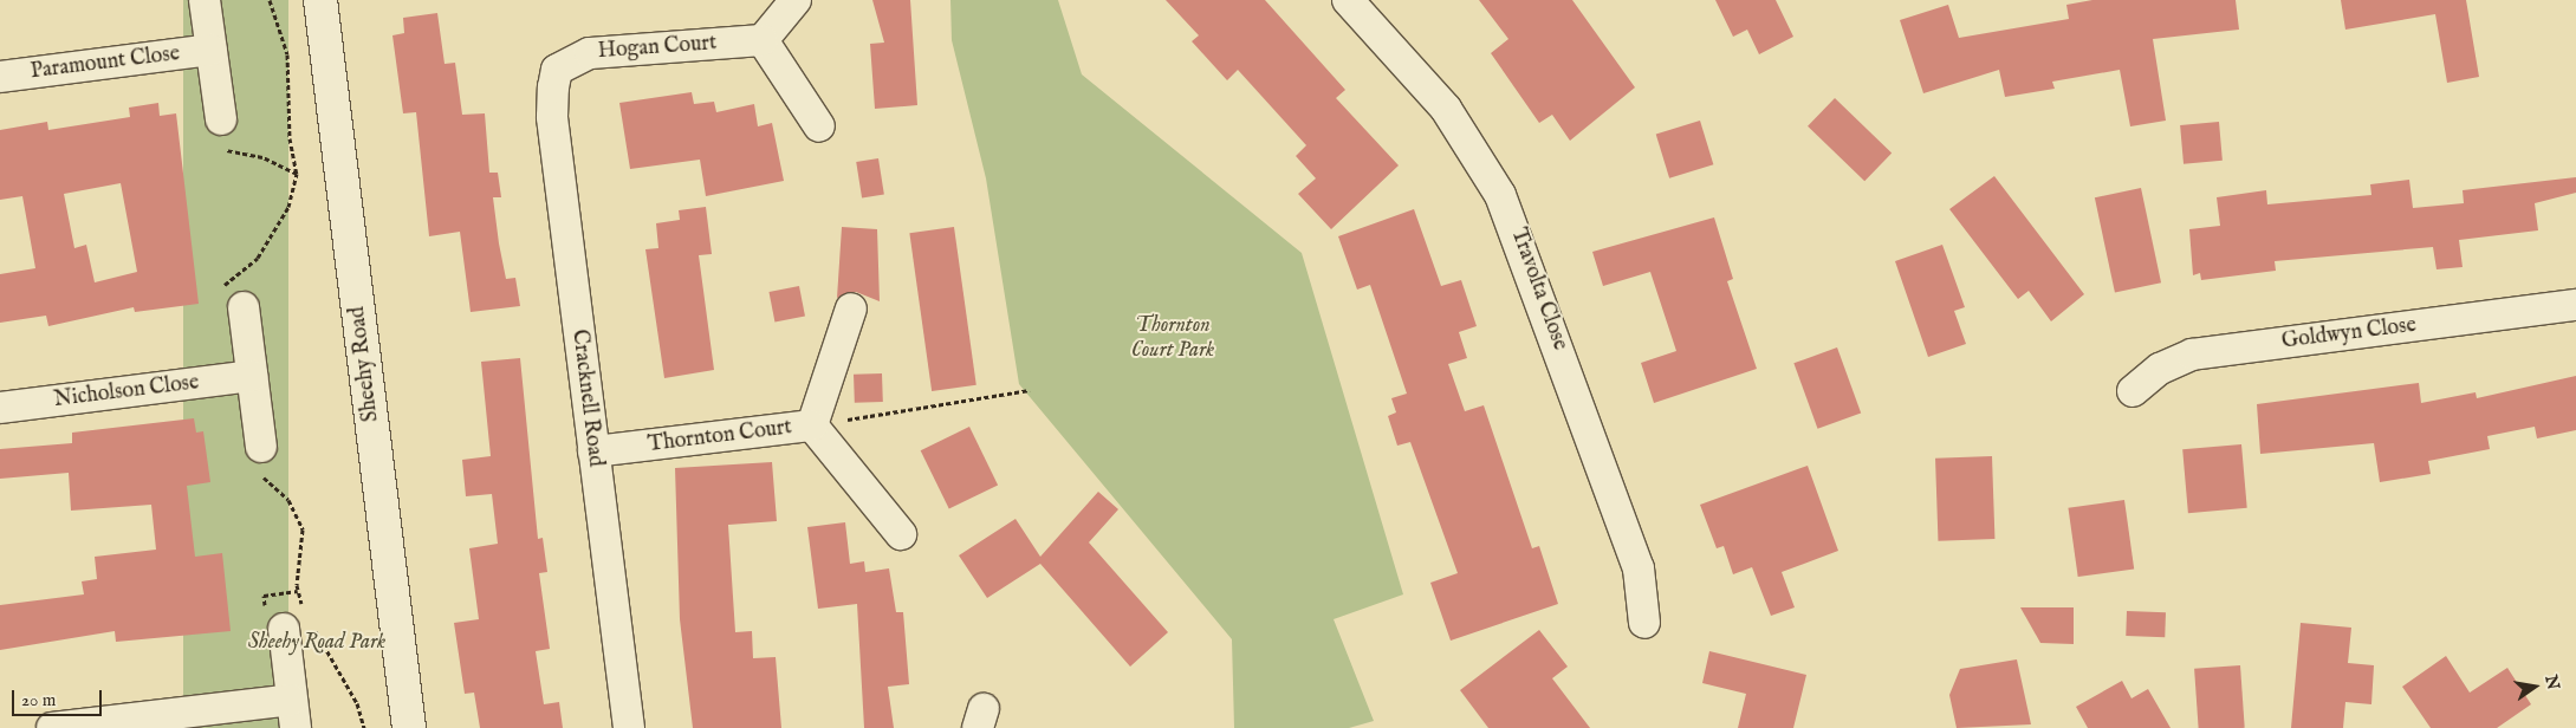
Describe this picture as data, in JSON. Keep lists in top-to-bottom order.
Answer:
{
  "streets": {
    "street": [
      "Hogan Court",
      "Paramount Close",
      "Travolta Close",
      "Goldwyn Close",
      "Sheehy Road",
      "Nicholson Close",
      "Cracknell Road",
      "Thornton Court"
    ]
  },
  "crossings": [
    ["Hogan Court", "Cracknell Road"],
    ["Cracknell Road", "Thornton Court"]
  ],
  "parks": ["Thornton Court Park", "Sheehy Road Park"],
  "scale_bar": "20 m",
  "north": "right"
}
